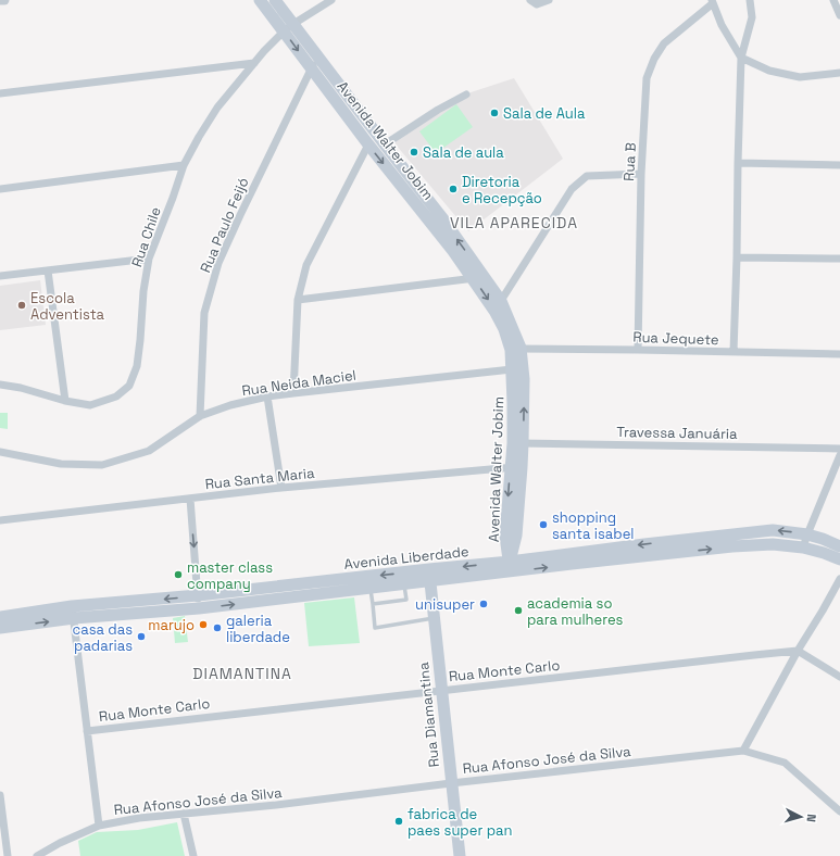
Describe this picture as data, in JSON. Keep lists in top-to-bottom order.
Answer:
{
  "streets": {
    "main road": ["Avenida Walter Jobim", "Avenida Liberdade", "Rua Diamantina"],
    "street": [
      "Rua B",
      "Rua Paulo Feijó",
      "Rua Chile",
      "Rua Jequete",
      "Rua Neida Maciel",
      "Travessa Januária",
      "Rua Santa Maria",
      "Rua Monte Carlo",
      "Rua Afonso José da Silva"
    ]
  },
  "crossings": [
    ["Avenida Walter Jobim", "Rua Paulo Feijó"],
    ["Avenida Walter Jobim", "Rua Chile"],
    ["Avenida Walter Jobim", "Rua Jequete"],
    ["Avenida Walter Jobim", "Rua Neida Maciel"],
    ["Avenida Walter Jobim", "Travessa Januária"],
    ["Avenida Walter Jobim", "Rua Santa Maria"],
    ["Avenida Walter Jobim", "Avenida Liberdade"],
    ["Rua B", "Rua Jequete"],
    ["Rua Paulo Feijó", "Rua Neida Maciel"],
    ["Avenida Liberdade", "Rua Diamantina"],
    ["Rua Monte Carlo", "Rua Diamantina"],
    ["Rua Diamantina", "Rua Afonso José da Silva"]
  ],
  "districts": ["VILA APARECIDA", "DIAMANTINA"],
  "places": [
    "Sala de Aula",
    "Sala de aula",
    "Diretoria e Recepção",
    "Escola Adventista",
    "shopping santa isabel",
    "master class company",
    "unisuper",
    "academia so para mulheres",
    "marujo",
    "galeria liberdade",
    "casa das padarias",
    "fabrica de paes super pan"
  ],
  "north": "right"
}
